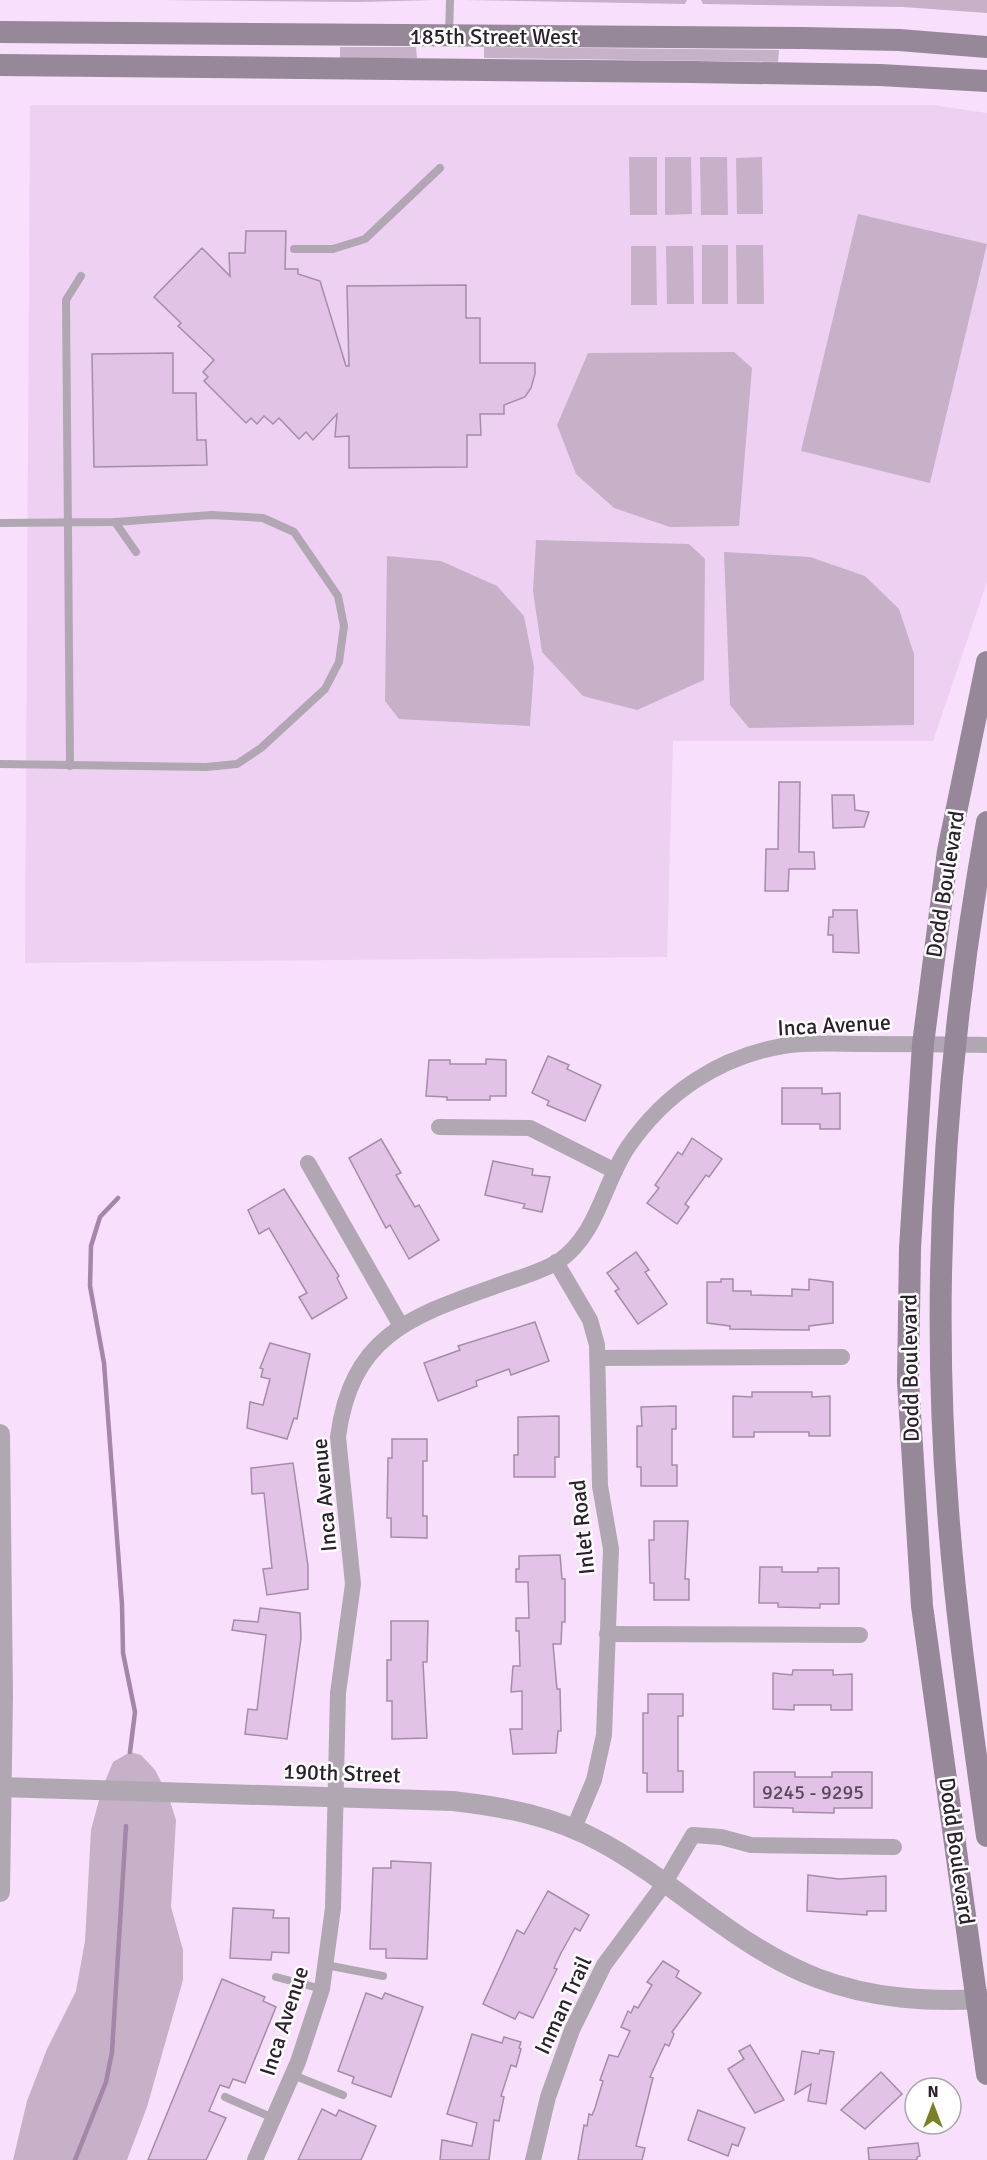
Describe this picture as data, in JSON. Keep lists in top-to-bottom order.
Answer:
{
  "streets": {
    "main road": ["185th Street West", "Dodd Boulevard"],
    "street": [
      "Inca Avenue",
      "Inlet Road",
      "190th Street",
      "Inman Trail"
    ]
  },
  "crossings": [
    ["Dodd Boulevard", "Inca Avenue"],
    ["Dodd Boulevard", "190th Street"],
    ["Inca Avenue", "Inlet Road"],
    ["Inca Avenue", "190th Street"],
    ["Inlet Road", "190th Street"],
    ["190th Street", "Inman Trail"]
  ],
  "house_numbers": ["9245 - 9295"],
  "north": "top"
}
